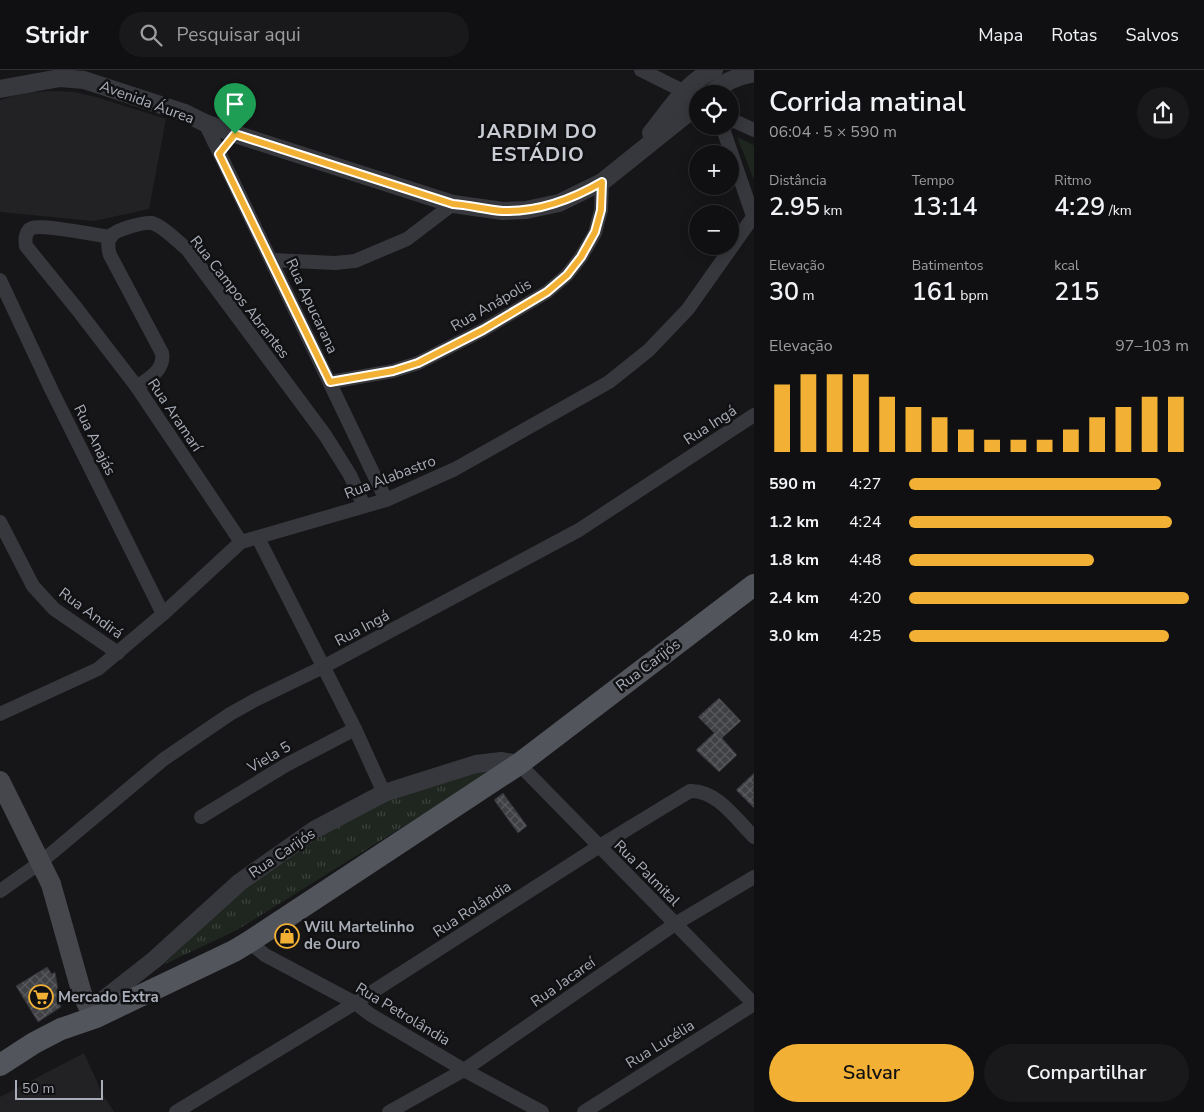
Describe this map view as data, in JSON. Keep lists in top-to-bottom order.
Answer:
{
  "streets": {
    "main road": ["Rua Carijós"],
    "street": [
      "Avenida Áurea",
      "Rua Campos Abrantes",
      "Rua Anápolis",
      "Rua Apucarana",
      "Rua Aramarí",
      "Rua Ingá",
      "Rua Anajás",
      "Rua Alabastro",
      "Rua Andirá",
      "Viela 5",
      "Rua Palmital",
      "Rua Rolândia",
      "Rua Jacareí",
      "Rua Petrolândia",
      "Rua Lucélia"
    ]
  },
  "crossings": [
    ["Avenida Áurea", "Rua Anápolis"],
    ["Avenida Áurea", "Rua Apucarana"],
    ["Rua Campos Abrantes", "Rua Aramarí"],
    ["Rua Campos Abrantes", "Rua Alabastro"],
    ["Rua Anápolis", "Rua Apucarana"],
    ["Rua Apucarana", "Rua Alabastro"],
    ["Rua Aramarí", "Rua Alabastro"],
    ["Rua Anajás", "Rua Alabastro"],
    ["Rua Alabastro", "Rua Andirá"],
    ["Rua Carijós", "Rua Palmital"],
    ["Rua Carijós", "Rua Petrolândia"],
    ["Rua Palmital", "Rua Rolândia"],
    ["Rua Palmital", "Rua Jacareí"],
    ["Rua Palmital", "Rua Lucélia"],
    ["Rua Rolândia", "Rua Petrolândia"],
    ["Rua Jacareí", "Rua Petrolândia"]
  ],
  "districts": ["JARDIM DO ESTÁDIO"],
  "places": {
    "shop": ["Will Martelinho de Ouro"],
    "supermarket": ["Mercado Extra"]
  },
  "scale_bar": "50 m",
  "page": {
    "header": "Stridr",
    "search": "Pesquisar aqui",
    "nav": ["Mapa", "Rotas", "Salvos"],
    "heading": ["Corrida matinal", "06:04 · 5 × 590 m"],
    "map_buttons": ["+", "−"],
    "stats": [
      ["Distância", "2.95 km"],
      ["Tempo", "13:14"],
      ["Ritmo", "4:29 /km"],
      ["Elevação", "30 m"],
      ["Batimentos", "161 bpm"],
      ["kcal", "215"]
    ],
    "chart": ["Elevação", "97–103 m"],
    "list": [
      {
        "name": "590 m",
        "note": "4:27"
      },
      {
        "name": "1.2 km",
        "note": "4:24"
      },
      {
        "name": "1.8 km",
        "note": "4:48"
      },
      {
        "name": "2.4 km",
        "note": "4:20"
      },
      {
        "name": "3.0 km",
        "note": "4:25"
      }
    ],
    "buttons": ["Salvar", "Compartilhar"],
    "scale": "50 m"
  }
}
